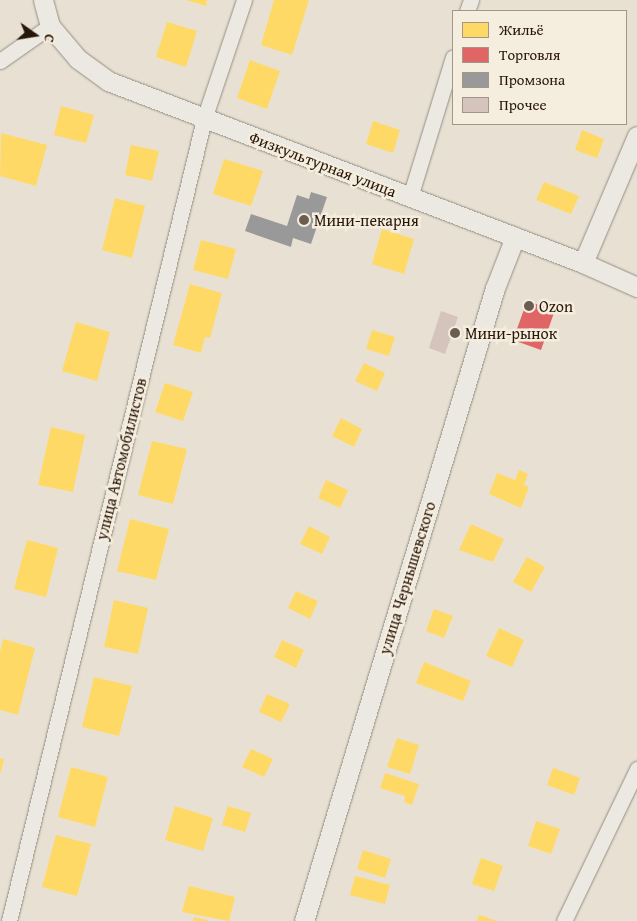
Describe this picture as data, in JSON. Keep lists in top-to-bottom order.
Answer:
{
  "streets": {
    "street": ["Физкультурная улица", "улица Автомобилистов", "улица Чернышевского"]
  },
  "crossings": [
    ["Физкультурная улица", "улица Автомобилистов"],
    ["Физкультурная улица", "улица Чернышевского"]
  ],
  "places": ["Мини-пекарня", "Ozon", "Мини-рынок"],
  "legend": [
    "Жильё",
    "Торговля",
    "Промзона",
    "Прочее"
  ],
  "north": "right"
}
